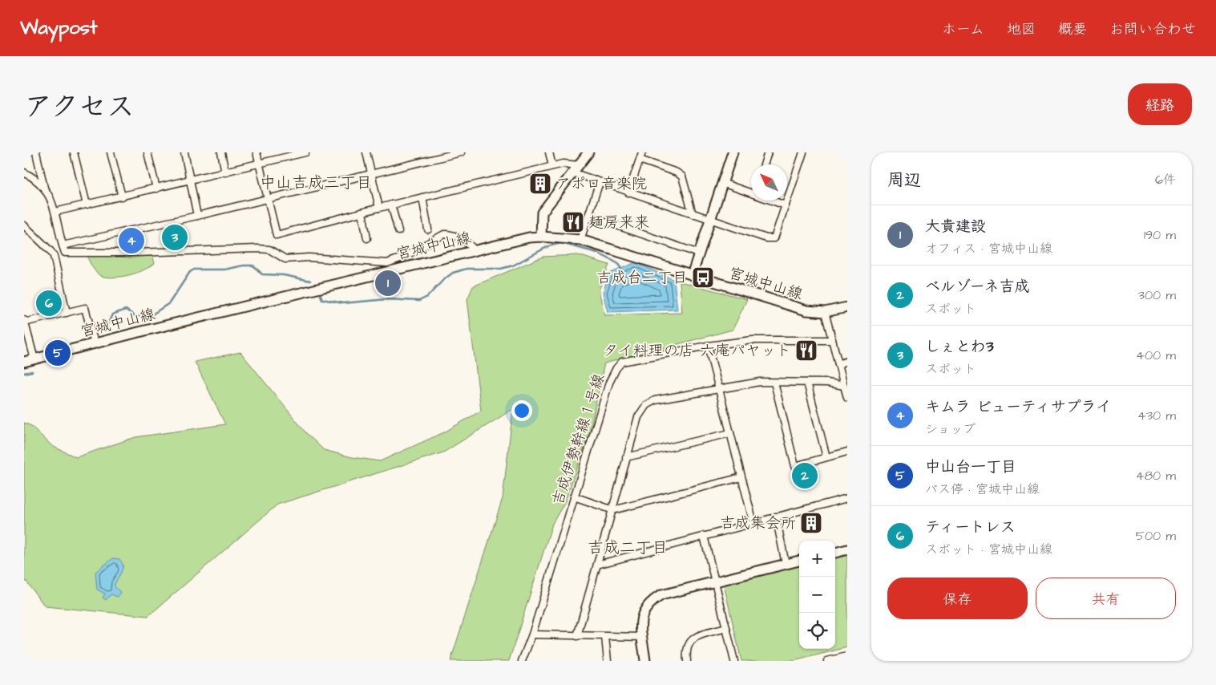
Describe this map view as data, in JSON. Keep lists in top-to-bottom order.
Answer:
{
  "streets": {
    "street": ["宮城中山線", "吉成伊勢幹線１号線"]
  },
  "districts": ["中山吉成三丁目", "吉成二丁目"],
  "places": {
    "building": ["アポロ音楽院", "吉成集会所"],
    "restaurant": ["麺房来来", "タイ料理の店 六庵パヤット"],
    "bus stop": ["吉成台二丁目"]
  },
  "north": "top left",
  "page": {
    "header": "Waypost",
    "nav": [
      "ホーム",
      "地図",
      "概要",
      "お問い合わせ"
    ],
    "title": "アクセス",
    "buttons": [
      "経路",
      ["保存", "共有"]
    ],
    "heading": ["周辺", "6件"],
    "list": [
      {
        "mark": "1",
        "name": "大貴建設",
        "note": "オフィス · 宮城中山線",
        "value": "190 m"
      },
      {
        "mark": "2",
        "name": "ベルゾーネ吉成",
        "note": "スポット",
        "value": "300 m"
      },
      {
        "mark": "3",
        "name": "しぇとわ3",
        "note": "スポット",
        "value": "400 m"
      },
      {
        "mark": "4",
        "name": "キムラ ビューティサプライ",
        "note": "ショップ",
        "value": "430 m"
      },
      {
        "mark": "5",
        "name": "中山台一丁目",
        "note": "バス停 · 宮城中山線",
        "value": "480 m"
      },
      {
        "mark": "6",
        "name": "ティートレス",
        "note": "スポット · 宮城中山線",
        "value": "500 m"
      }
    ],
    "pins": [
      "3",
      "4",
      "1",
      "6",
      "5",
      "2"
    ],
    "map_buttons": ["+", "−"]
  }
}
